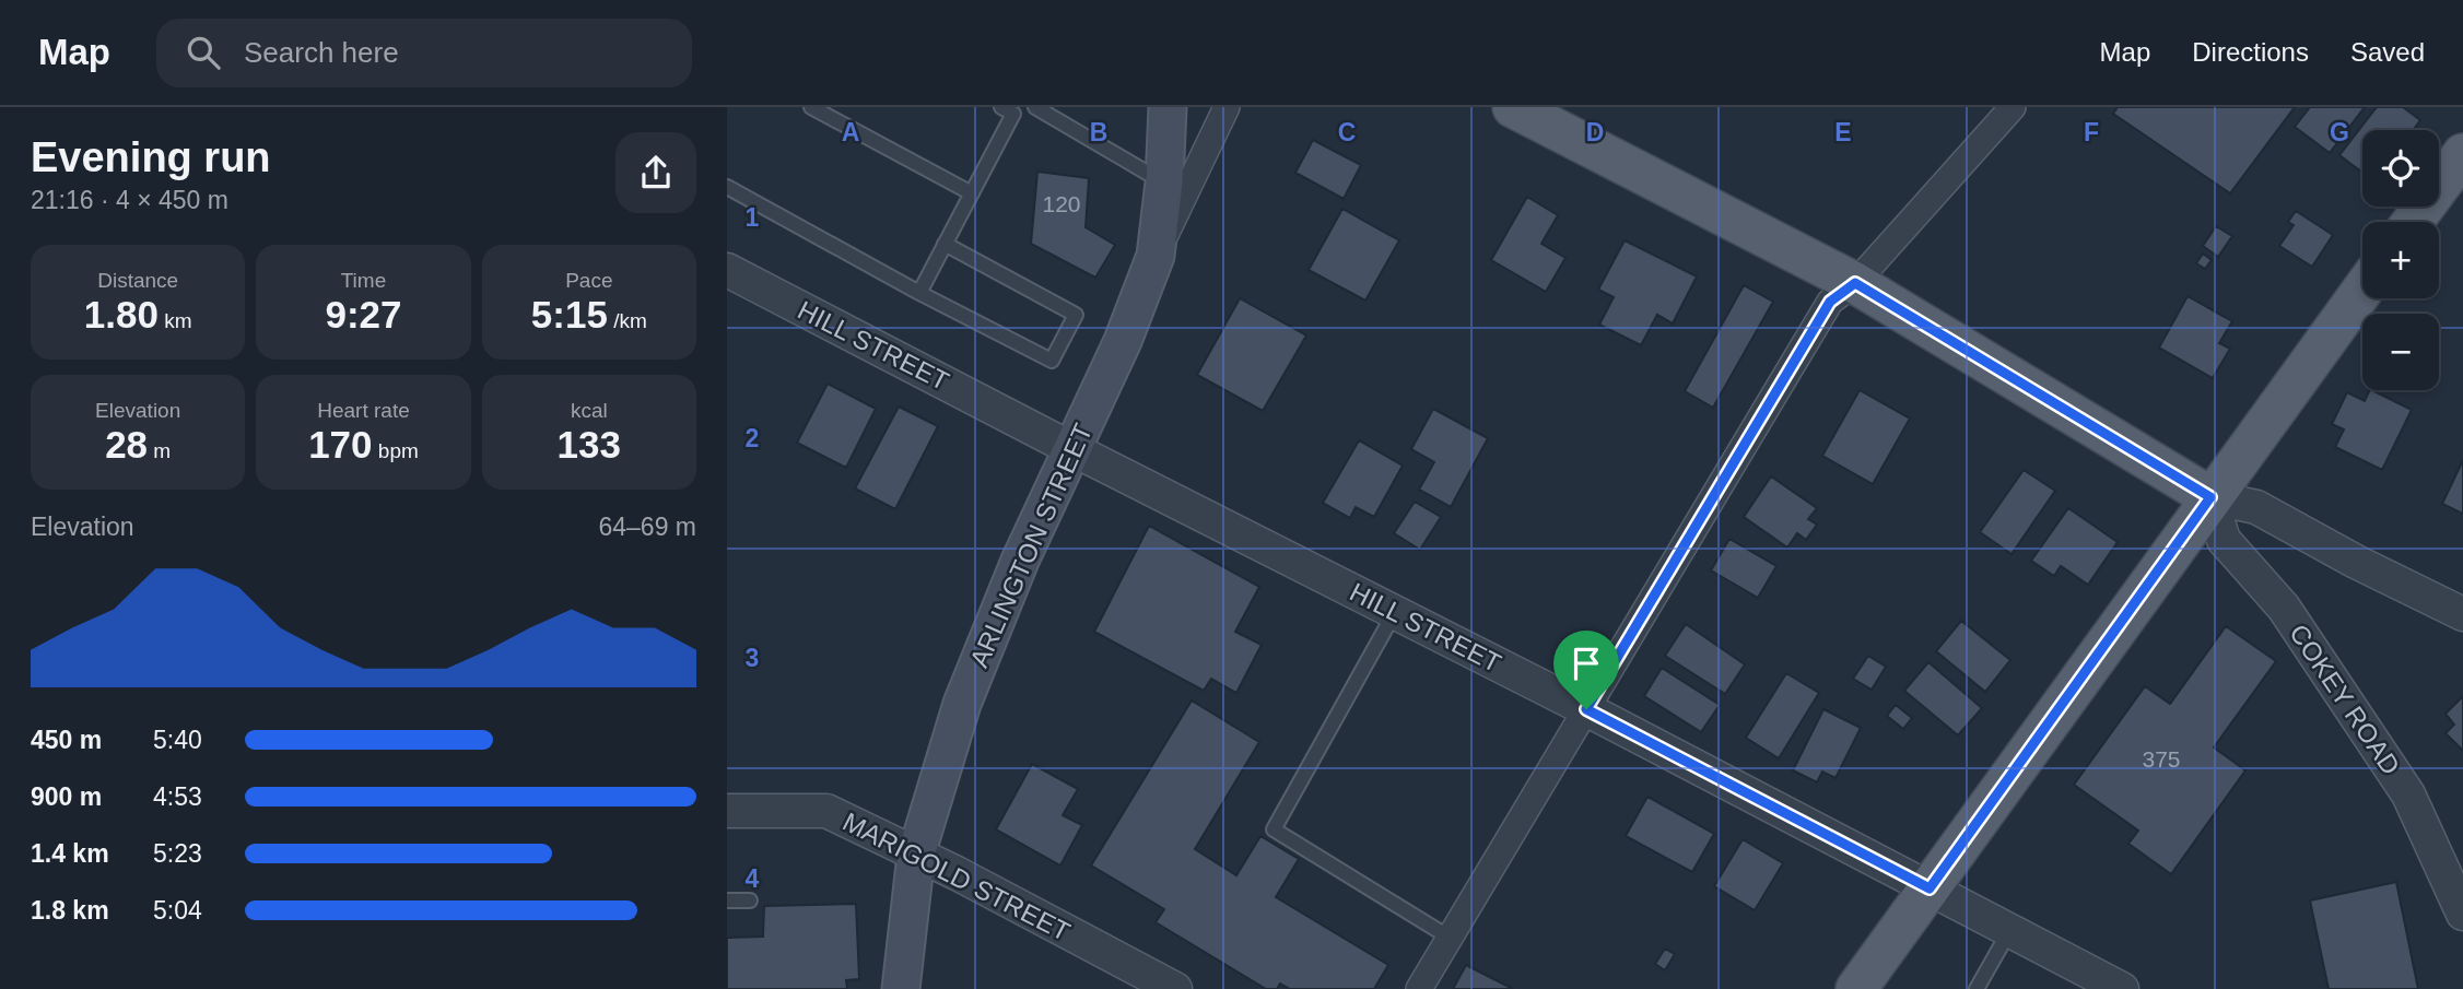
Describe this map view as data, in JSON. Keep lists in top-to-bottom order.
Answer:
{
  "streets": {
    "main road": ["ARLINGTON STREET"],
    "street": ["HILL STREET", "COKEY ROAD", "MARIGOLD STREET"]
  },
  "crossings": [
    ["HILL STREET", "ARLINGTON STREET"],
    ["ARLINGTON STREET", "MARIGOLD STREET"]
  ],
  "house_numbers": ["120", "375"],
  "page": {
    "header": "Map",
    "search": "Search here",
    "nav": ["Map", "Directions", "Saved"],
    "heading": ["Evening run", "21:16 · 4 × 450 m"],
    "map_buttons": ["+", "−"],
    "stats": [
      ["Distance", "1.80 km"],
      ["Time", "9:27"],
      ["Pace", "5:15 /km"],
      ["Elevation", "28 m"],
      ["Heart rate", "170 bpm"],
      ["kcal", "133"]
    ],
    "chart": ["Elevation", "64–69 m"],
    "list": [
      {
        "name": "450 m",
        "note": "5:40"
      },
      {
        "name": "900 m",
        "note": "4:53"
      },
      {
        "name": "1.4 km",
        "note": "5:23"
      },
      {
        "name": "1.8 km",
        "note": "5:04"
      }
    ]
  },
  "grid": {
    "columns": [
      "A",
      "B",
      "C",
      "D",
      "E",
      "F",
      "G"
    ],
    "rows": [
      "1",
      "2",
      "3",
      "4"
    ]
  }
}
